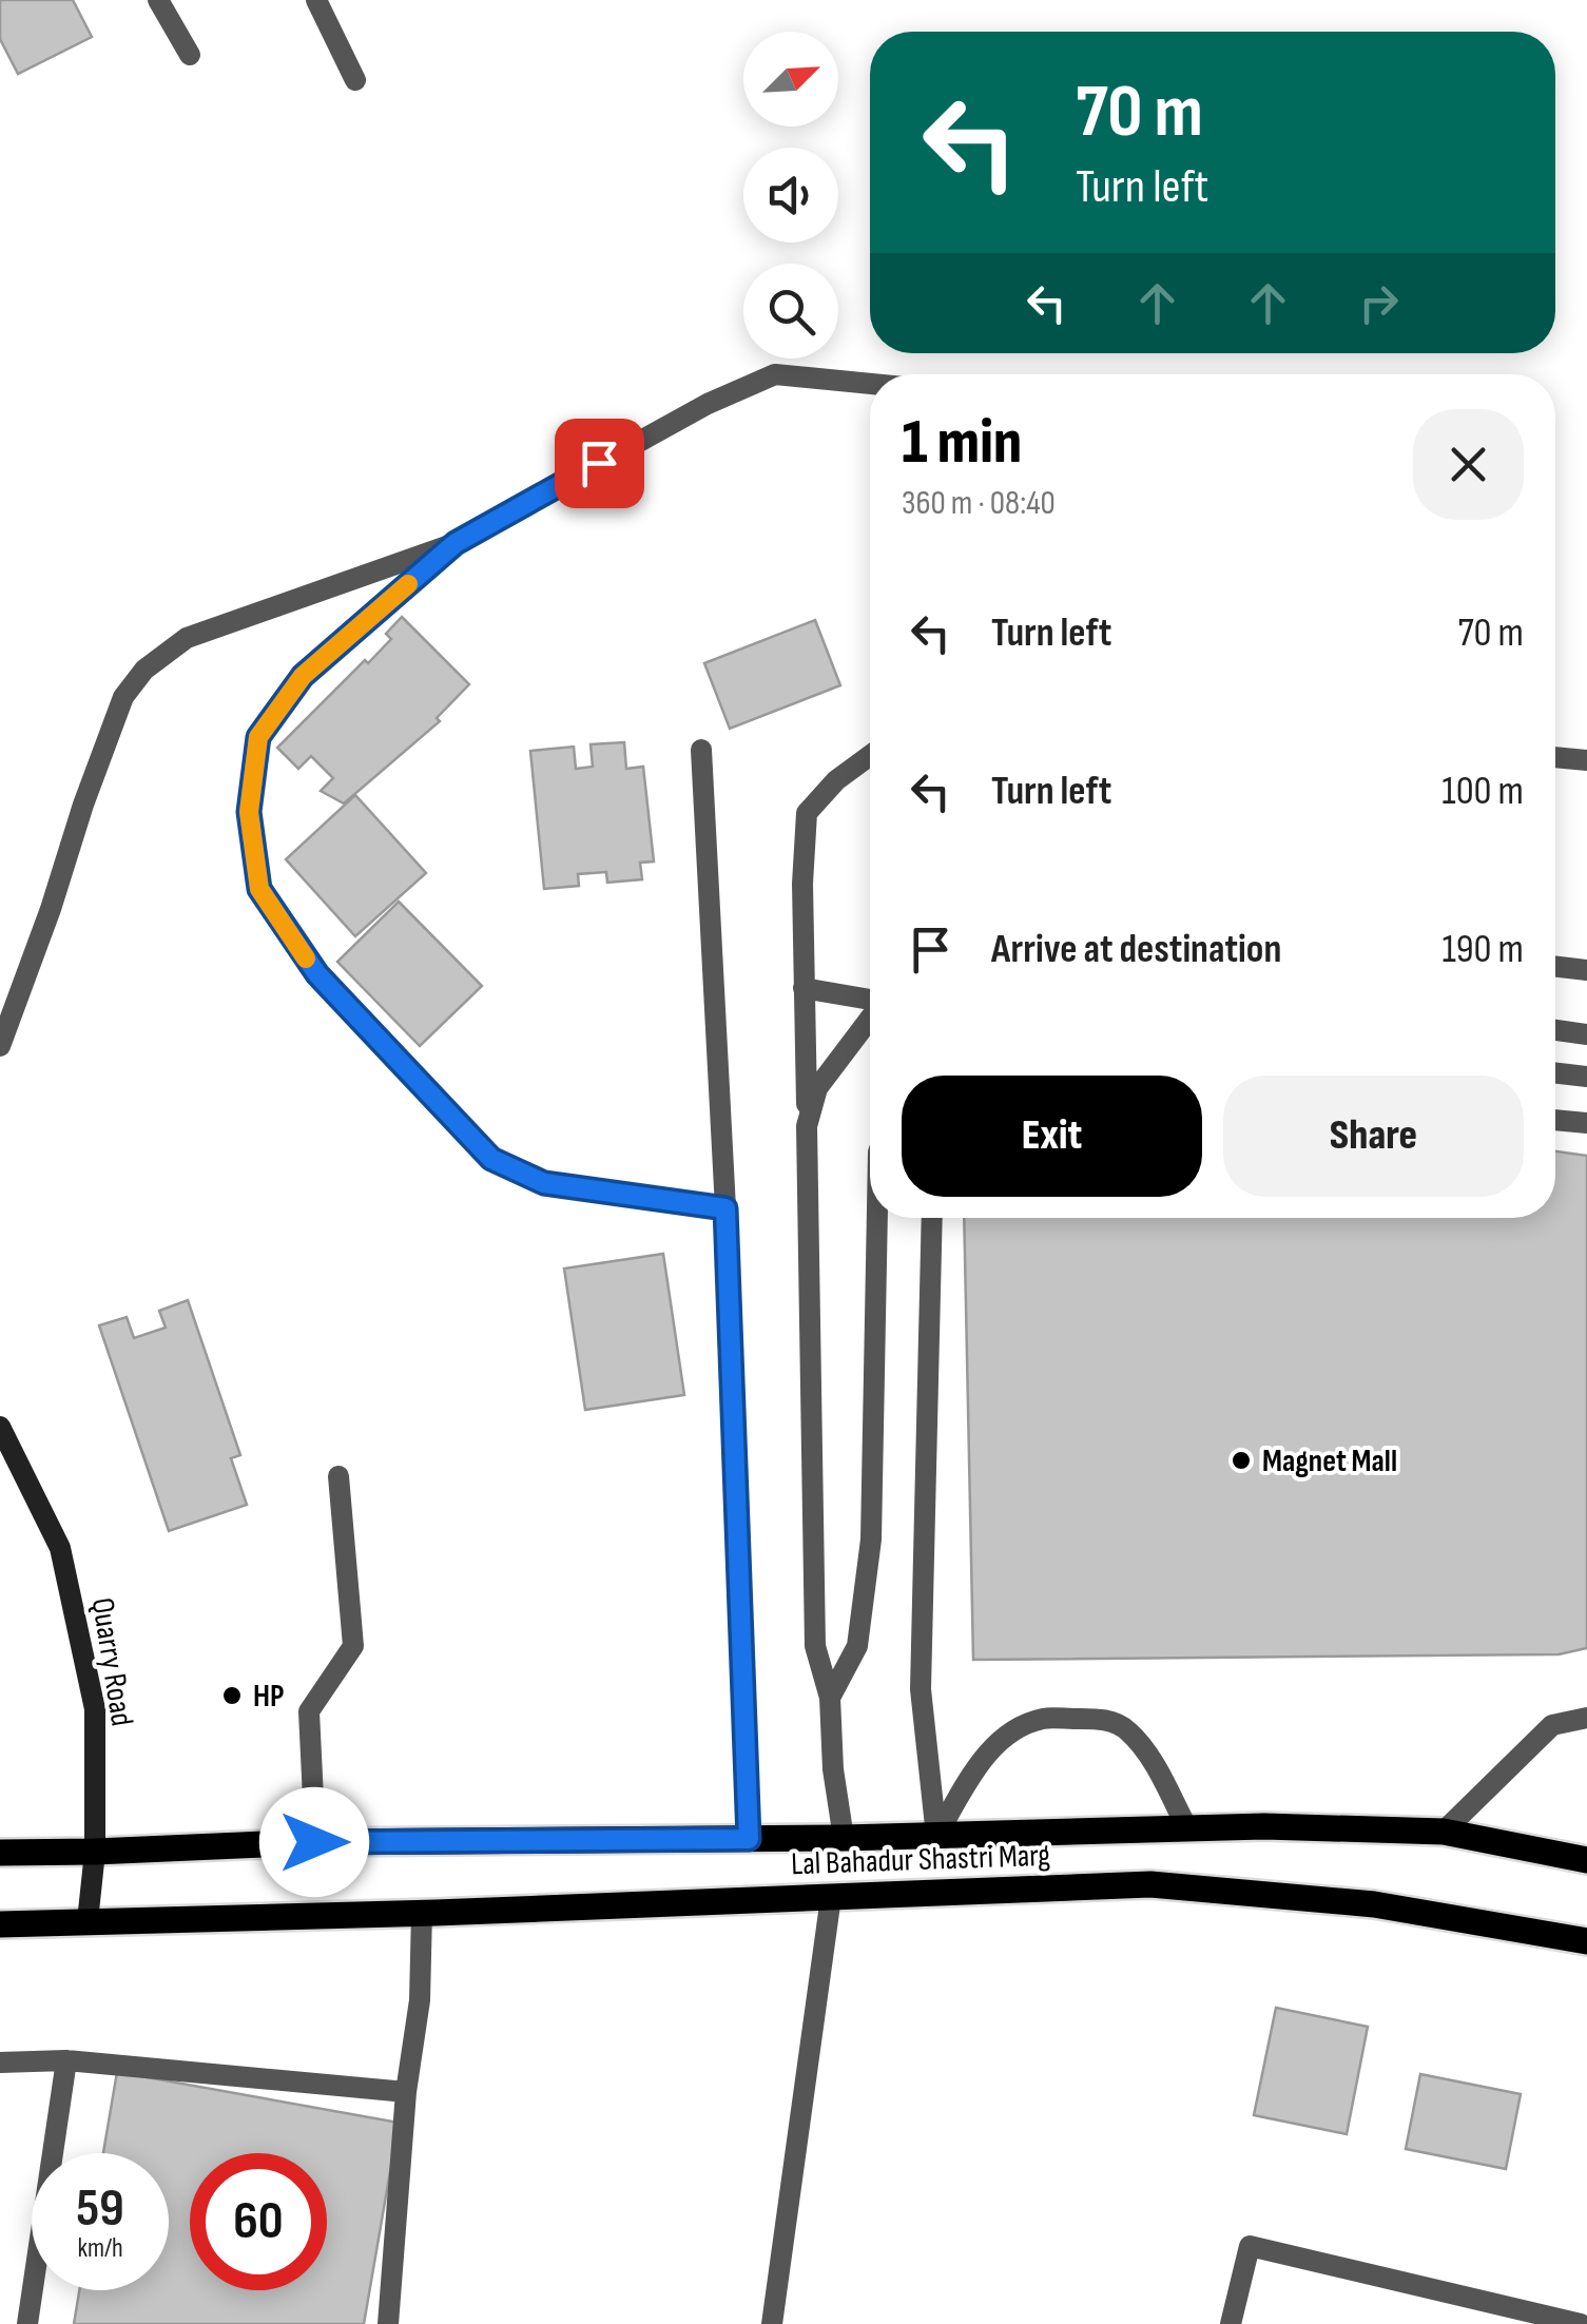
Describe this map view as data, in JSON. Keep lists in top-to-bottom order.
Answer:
{
  "streets": {
    "main road": ["Quarry Road", "Lal Bahadur Shastri Marg"]
  },
  "crossings": [
    ["Quarry Road", "Lal Bahadur Shastri Marg"]
  ],
  "places": ["Magnet Mall", "HP"],
  "north": "top right",
  "page": {
    "turn": ["70 m", "Turn left"],
    "heading": ["1 min", "360 m · 08:40"],
    "list": [
      {
        "name": "Turn left",
        "value": "70 m"
      },
      {
        "name": "Turn left",
        "value": "100 m"
      },
      {
        "name": "Arrive at destination",
        "value": "190 m"
      }
    ],
    "buttons": ["Exit", "Share"],
    "speed": "59 km/h",
    "limit": "60"
  }
}
